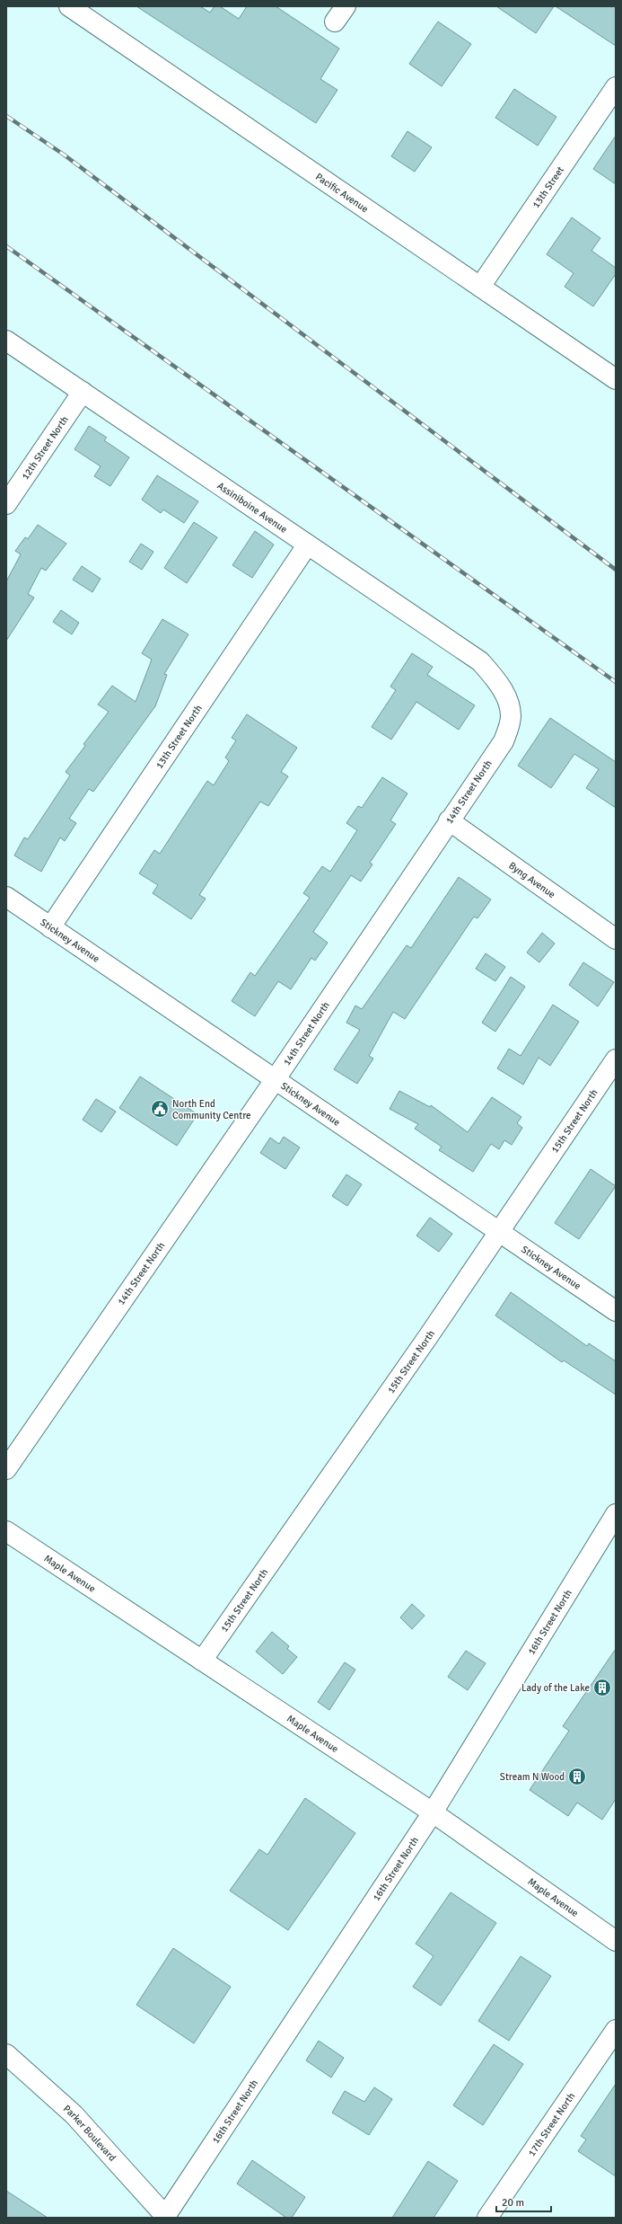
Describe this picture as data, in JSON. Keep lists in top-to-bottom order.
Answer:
{
  "streets": {
    "street": [
      "13th Street",
      "Pacific Avenue",
      "12th Street North",
      "Assiniboine Avenue",
      "13th Street North",
      "14th Street North",
      "Byng Avenue",
      "Stickney Avenue",
      "15th Street North",
      "Maple Avenue",
      "16th Street North",
      "17th Street North",
      "Parker Boulevard"
    ]
  },
  "crossings": [
    ["13th Street", "Pacific Avenue"],
    ["12th Street North", "Assiniboine Avenue"],
    ["Assiniboine Avenue", "13th Street North"],
    ["Assiniboine Avenue", "14th Street North"],
    ["13th Street North", "Stickney Avenue"],
    ["14th Street North", "Byng Avenue"],
    ["14th Street North", "Stickney Avenue"],
    ["Stickney Avenue", "15th Street North"],
    ["15th Street North", "Maple Avenue"],
    ["Maple Avenue", "16th Street North"],
    ["16th Street North", "Parker Boulevard"]
  ],
  "places": {
    "public building": ["North End Community Centre"],
    "building": ["Lady of the Lake", "Stream N Wood"]
  },
  "scale_bar": "20 m"
}
